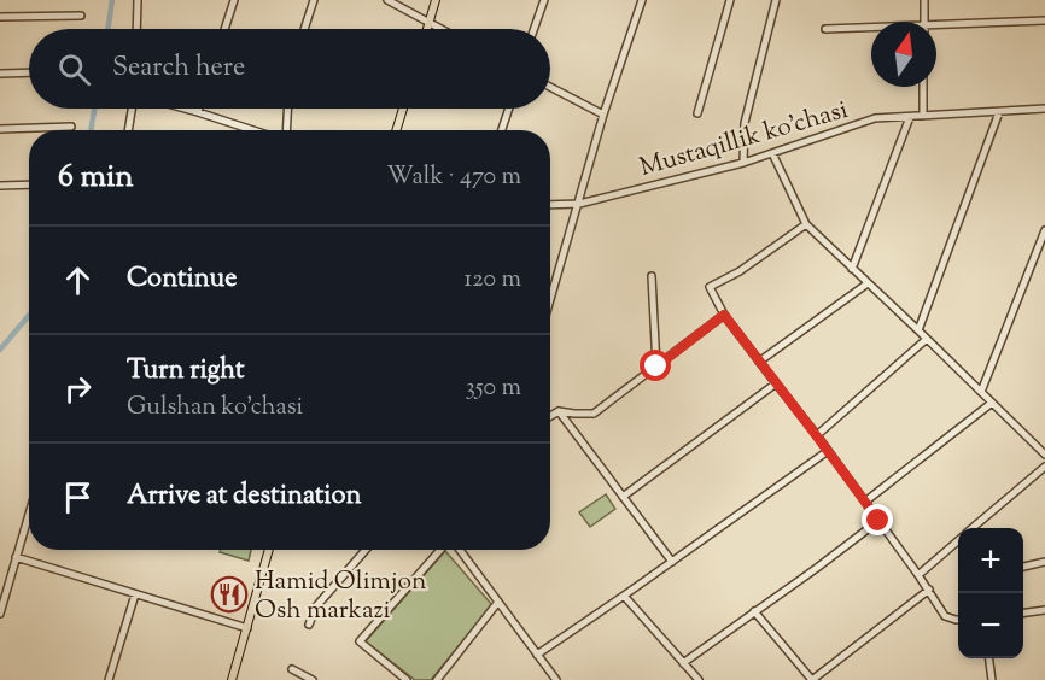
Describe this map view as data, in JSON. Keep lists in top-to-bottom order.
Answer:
{
  "streets": {
    "street": ["Mustaqillik ko'chasi"]
  },
  "places": {
    "restaurant": ["Hamid Olimjon Osh markazi"]
  },
  "north": "top",
  "page": {
    "search": "Search here",
    "heading": ["6 min", "Walk · 470 m"],
    "list": [
      ["Continue", "120 m"],
      ["Turn right", "Gulshan ko'chasi", "350 m"],
      "Arrive at destination"
    ],
    "map_buttons": ["+", "−"]
  }
}
